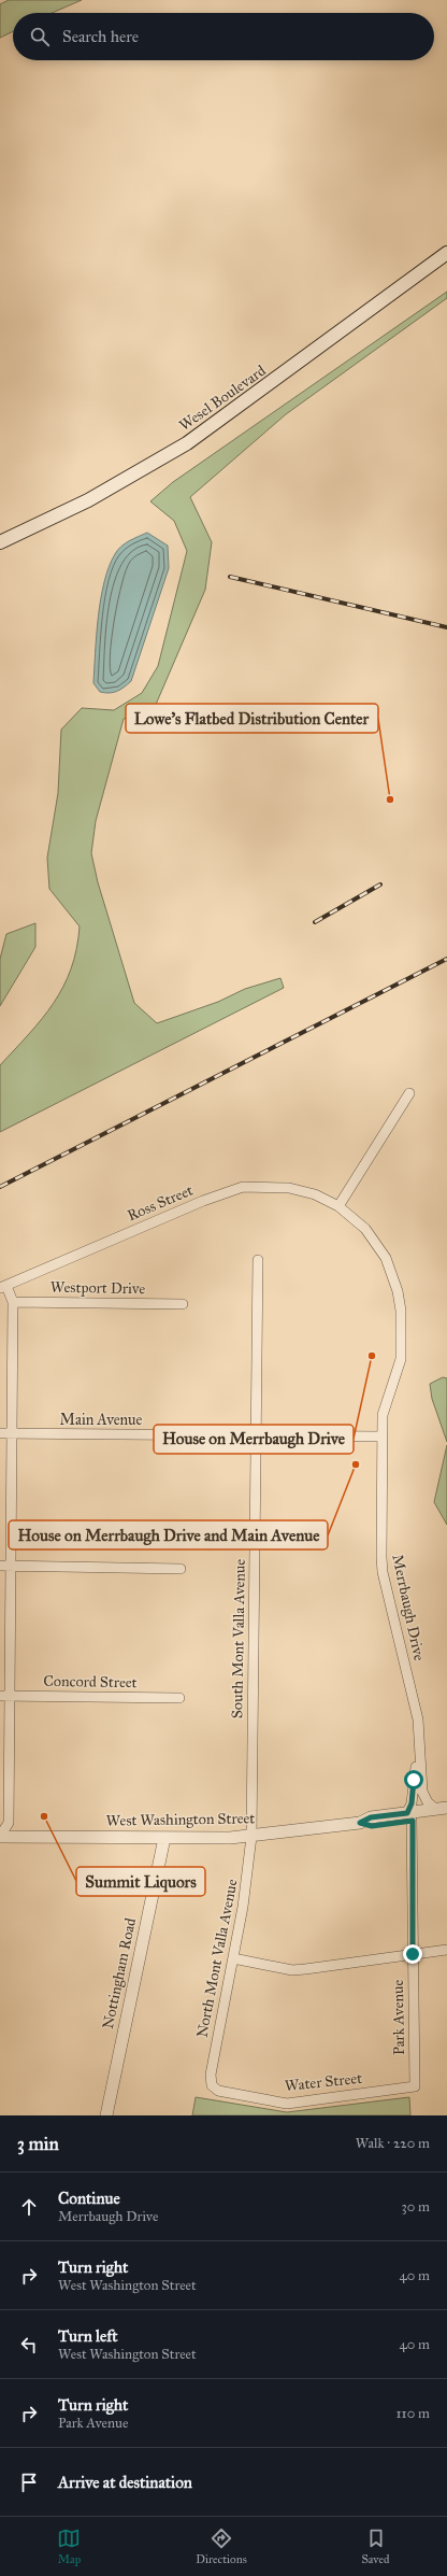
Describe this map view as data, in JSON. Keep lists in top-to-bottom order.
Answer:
{
  "streets": {
    "main road": ["Wesel Boulevard"],
    "street": [
      "Ross Street",
      "Westport Drive",
      "Main Avenue",
      "Merrbaugh Drive",
      "South Mont Valla Avenue",
      "Concord Street",
      "West Washington Street",
      "North Mont Valla Avenue",
      "Nottingham Road",
      "Park Avenue",
      "Water Street"
    ]
  },
  "crossings": [
    ["Ross Street", "Merrbaugh Drive"],
    ["Main Avenue", "Merrbaugh Drive"],
    ["Main Avenue", "South Mont Valla Avenue"],
    ["Merrbaugh Drive", "West Washington Street"],
    ["Merrbaugh Drive", "Park Avenue"],
    ["South Mont Valla Avenue", "West Washington Street"],
    ["South Mont Valla Avenue", "North Mont Valla Avenue"],
    ["West Washington Street", "North Mont Valla Avenue"],
    ["West Washington Street", "Nottingham Road"],
    ["West Washington Street", "Park Avenue"],
    ["North Mont Valla Avenue", "Water Street"],
    ["Park Avenue", "Water Street"]
  ],
  "places": [
    "Lowe's Flatbed Distribution Center",
    "House on Merrbaugh Drive",
    "House on Merrbaugh Drive and Main Avenue",
    "Summit Liquors"
  ],
  "page": {
    "search": "Search here",
    "heading": ["3 min", "Walk · 220 m"],
    "list": [
      ["Continue", "Merrbaugh Drive", "30 m"],
      ["Turn right", "West Washington Street", "40 m"],
      ["Turn left", "West Washington Street", "40 m"],
      ["Turn right", "Park Avenue", "110 m"],
      "Arrive at destination"
    ],
    "nav": ["Map", "Directions", "Saved"]
  }
}
